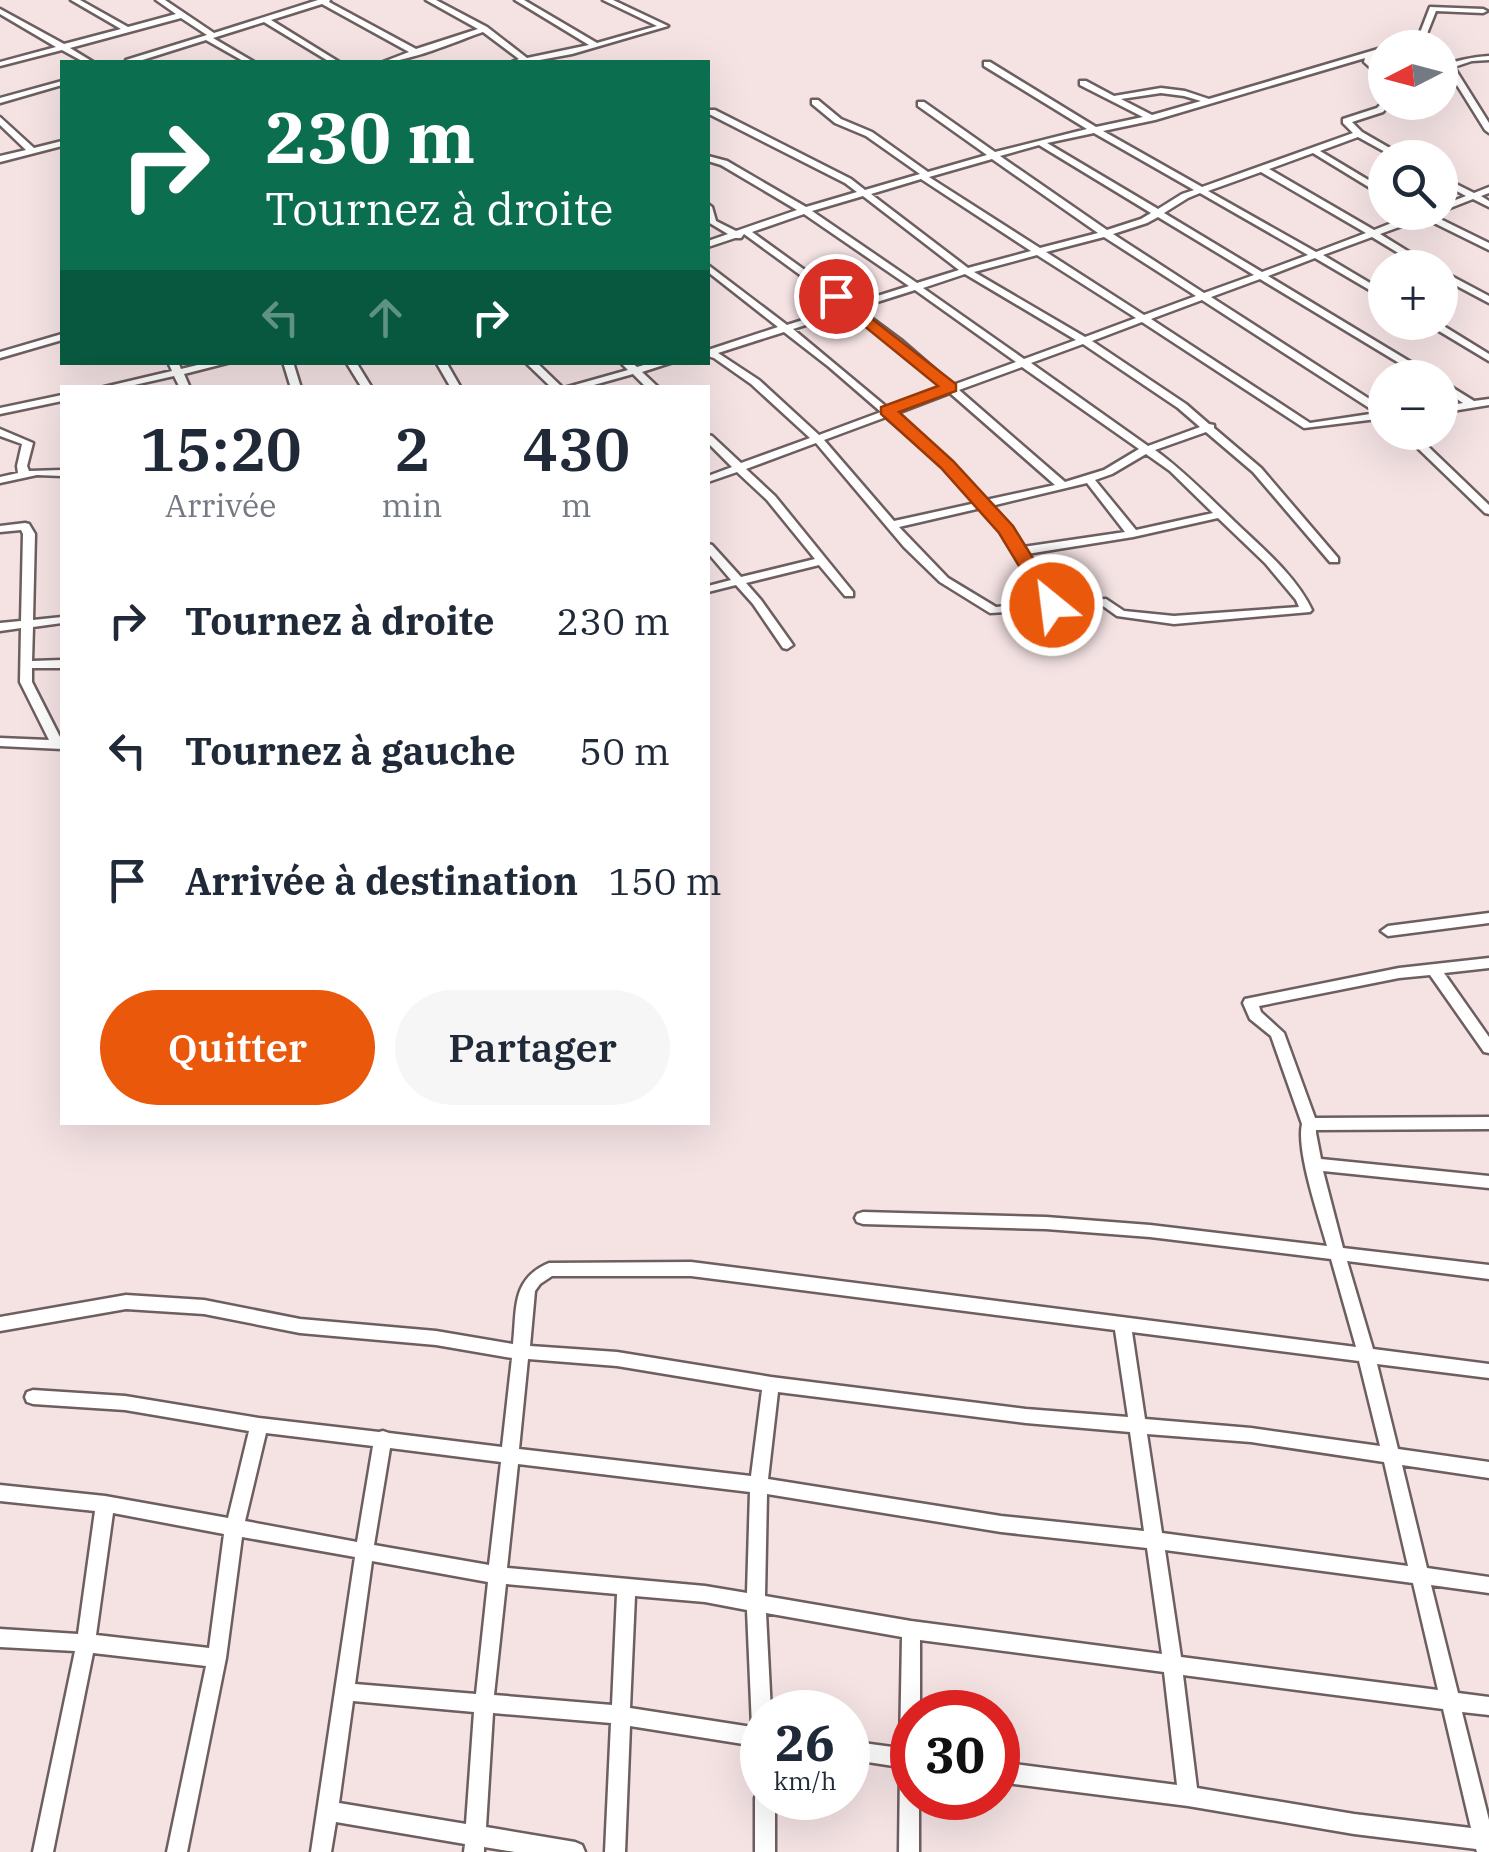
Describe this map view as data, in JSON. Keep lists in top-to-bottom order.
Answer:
{
  "north": "left",
  "page": {
    "map_buttons": ["+", "−"],
    "turn": ["230 m", "Tournez à droite"],
    "eta": [
      "15:20",
      "Arrivée",
      "2",
      "min",
      "430",
      "m"
    ],
    "list": [
      {
        "name": "Tournez à droite",
        "value": "230 m"
      },
      {
        "name": "Tournez à gauche",
        "value": "50 m"
      },
      {
        "name": "Arrivée à destination",
        "value": "150 m"
      }
    ],
    "buttons": ["Quitter", "Partager"],
    "speed": "26 km/h",
    "limit": "30"
  }
}
